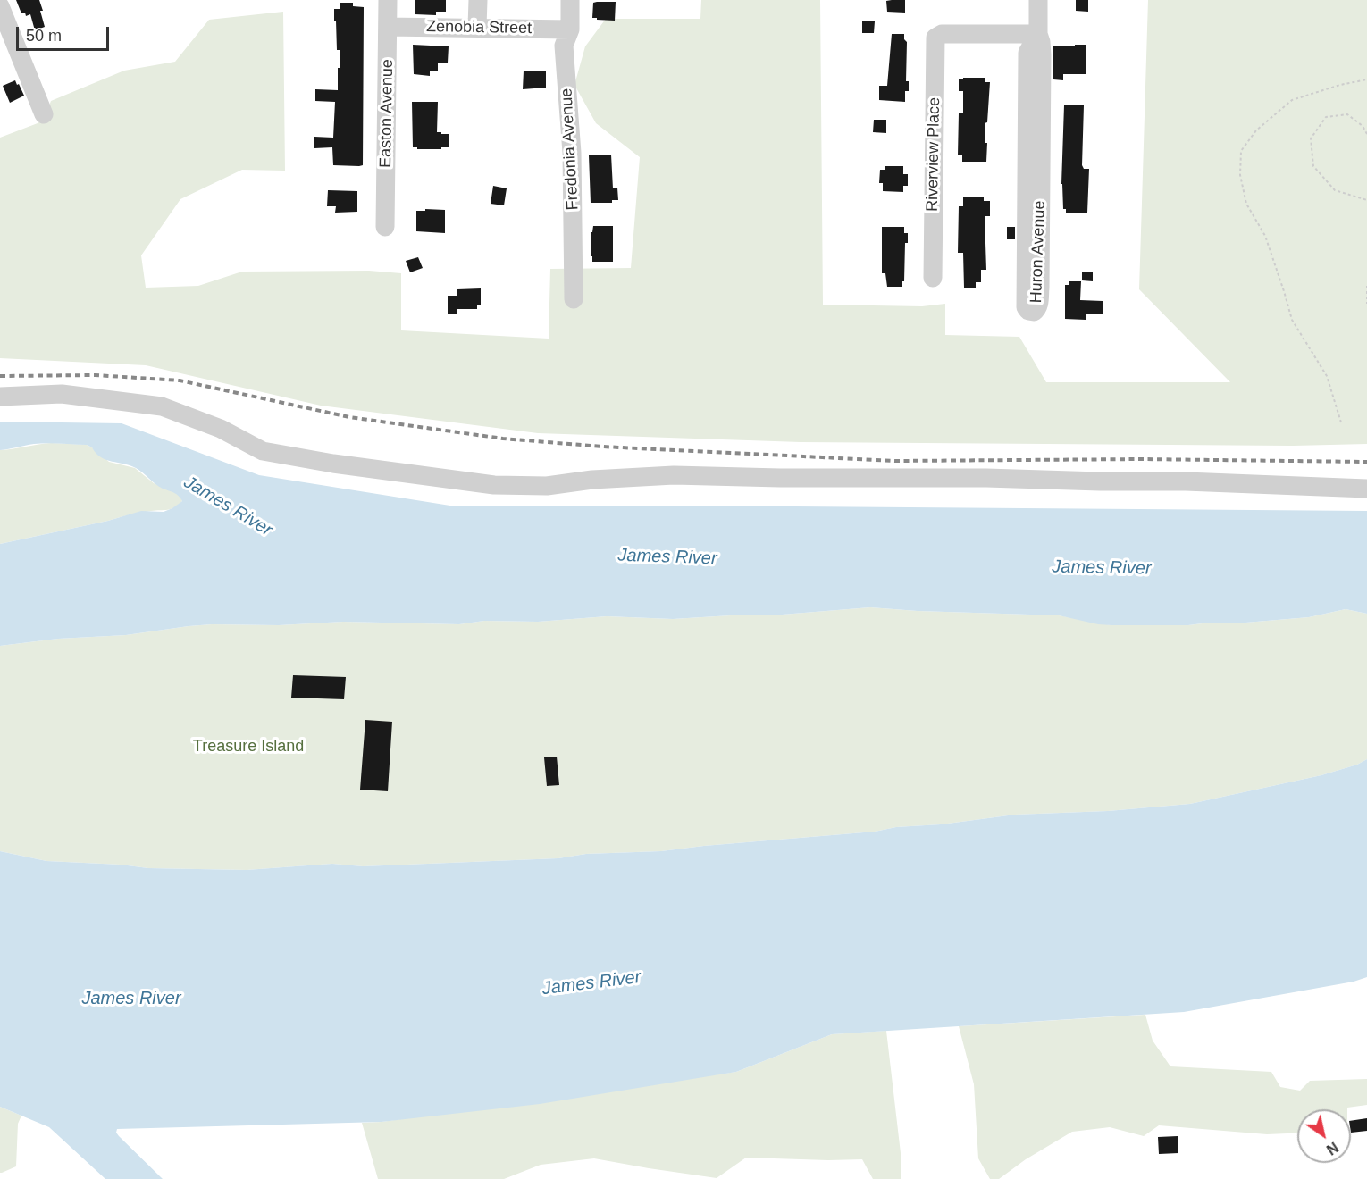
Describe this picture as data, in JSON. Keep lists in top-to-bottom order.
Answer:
{
  "streets": {
    "street": [
      "Zenobia Street",
      "Easton Avenue",
      "Fredonia Avenue",
      "Riverview Place",
      "Huron Avenue"
    ]
  },
  "crossings": [
    ["Zenobia Street", "Easton Avenue"],
    ["Zenobia Street", "Fredonia Avenue"],
    ["Riverview Place", "Huron Avenue"]
  ],
  "water": ["James River"],
  "parks": ["Treasure Island"],
  "scale_bar": "50 m",
  "north": "bottom right"
}
